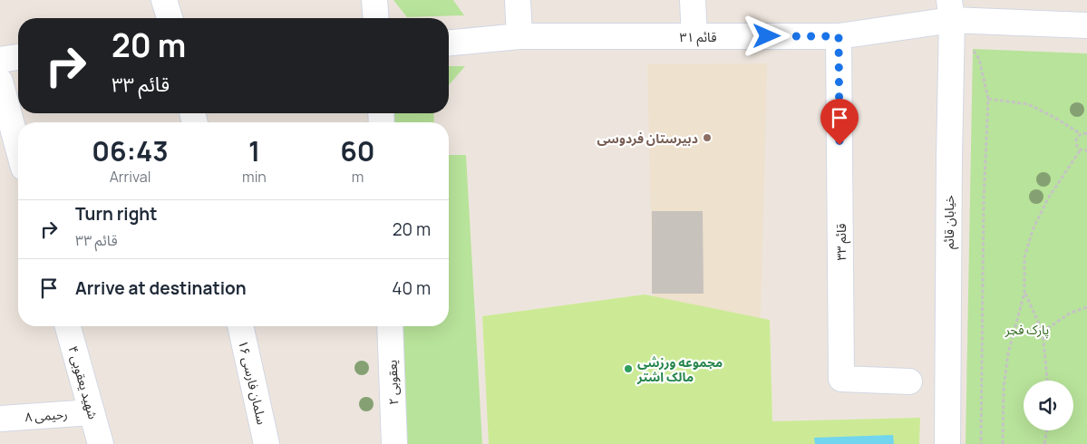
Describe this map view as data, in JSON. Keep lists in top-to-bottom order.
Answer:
{
  "streets": {
    "street": [
      "قائم ۳۱",
      "خیابان قائم",
      "قائم ۳۳",
      "شهید یعقوبی ۴",
      "سلمان فارسی ۱۶",
      "یعقوبی ۲",
      "رحیمی ۸"
    ]
  },
  "crossings": [
    ["قائم ۳۱", "خیابان قائم"],
    ["قائم ۳۱", "قائم ۳۳"],
    ["شهید یعقوبی ۴", "رحیمی ۸"]
  ],
  "parks": ["پارک فجر"],
  "places": ["دبیرستان فردوسی", "مجموعه ورزشی مالک اشتر"],
  "page": {
    "turn": ["20 m", "قائم ۳۳"],
    "eta": [
      "06:43",
      "Arrival",
      "1",
      "min",
      "60",
      "m"
    ],
    "list": [
      {
        "name": "Turn right",
        "note": "قائم ۳۳",
        "value": "20 m"
      },
      {
        "name": "Arrive at destination",
        "value": "40 m"
      }
    ]
  }
}
